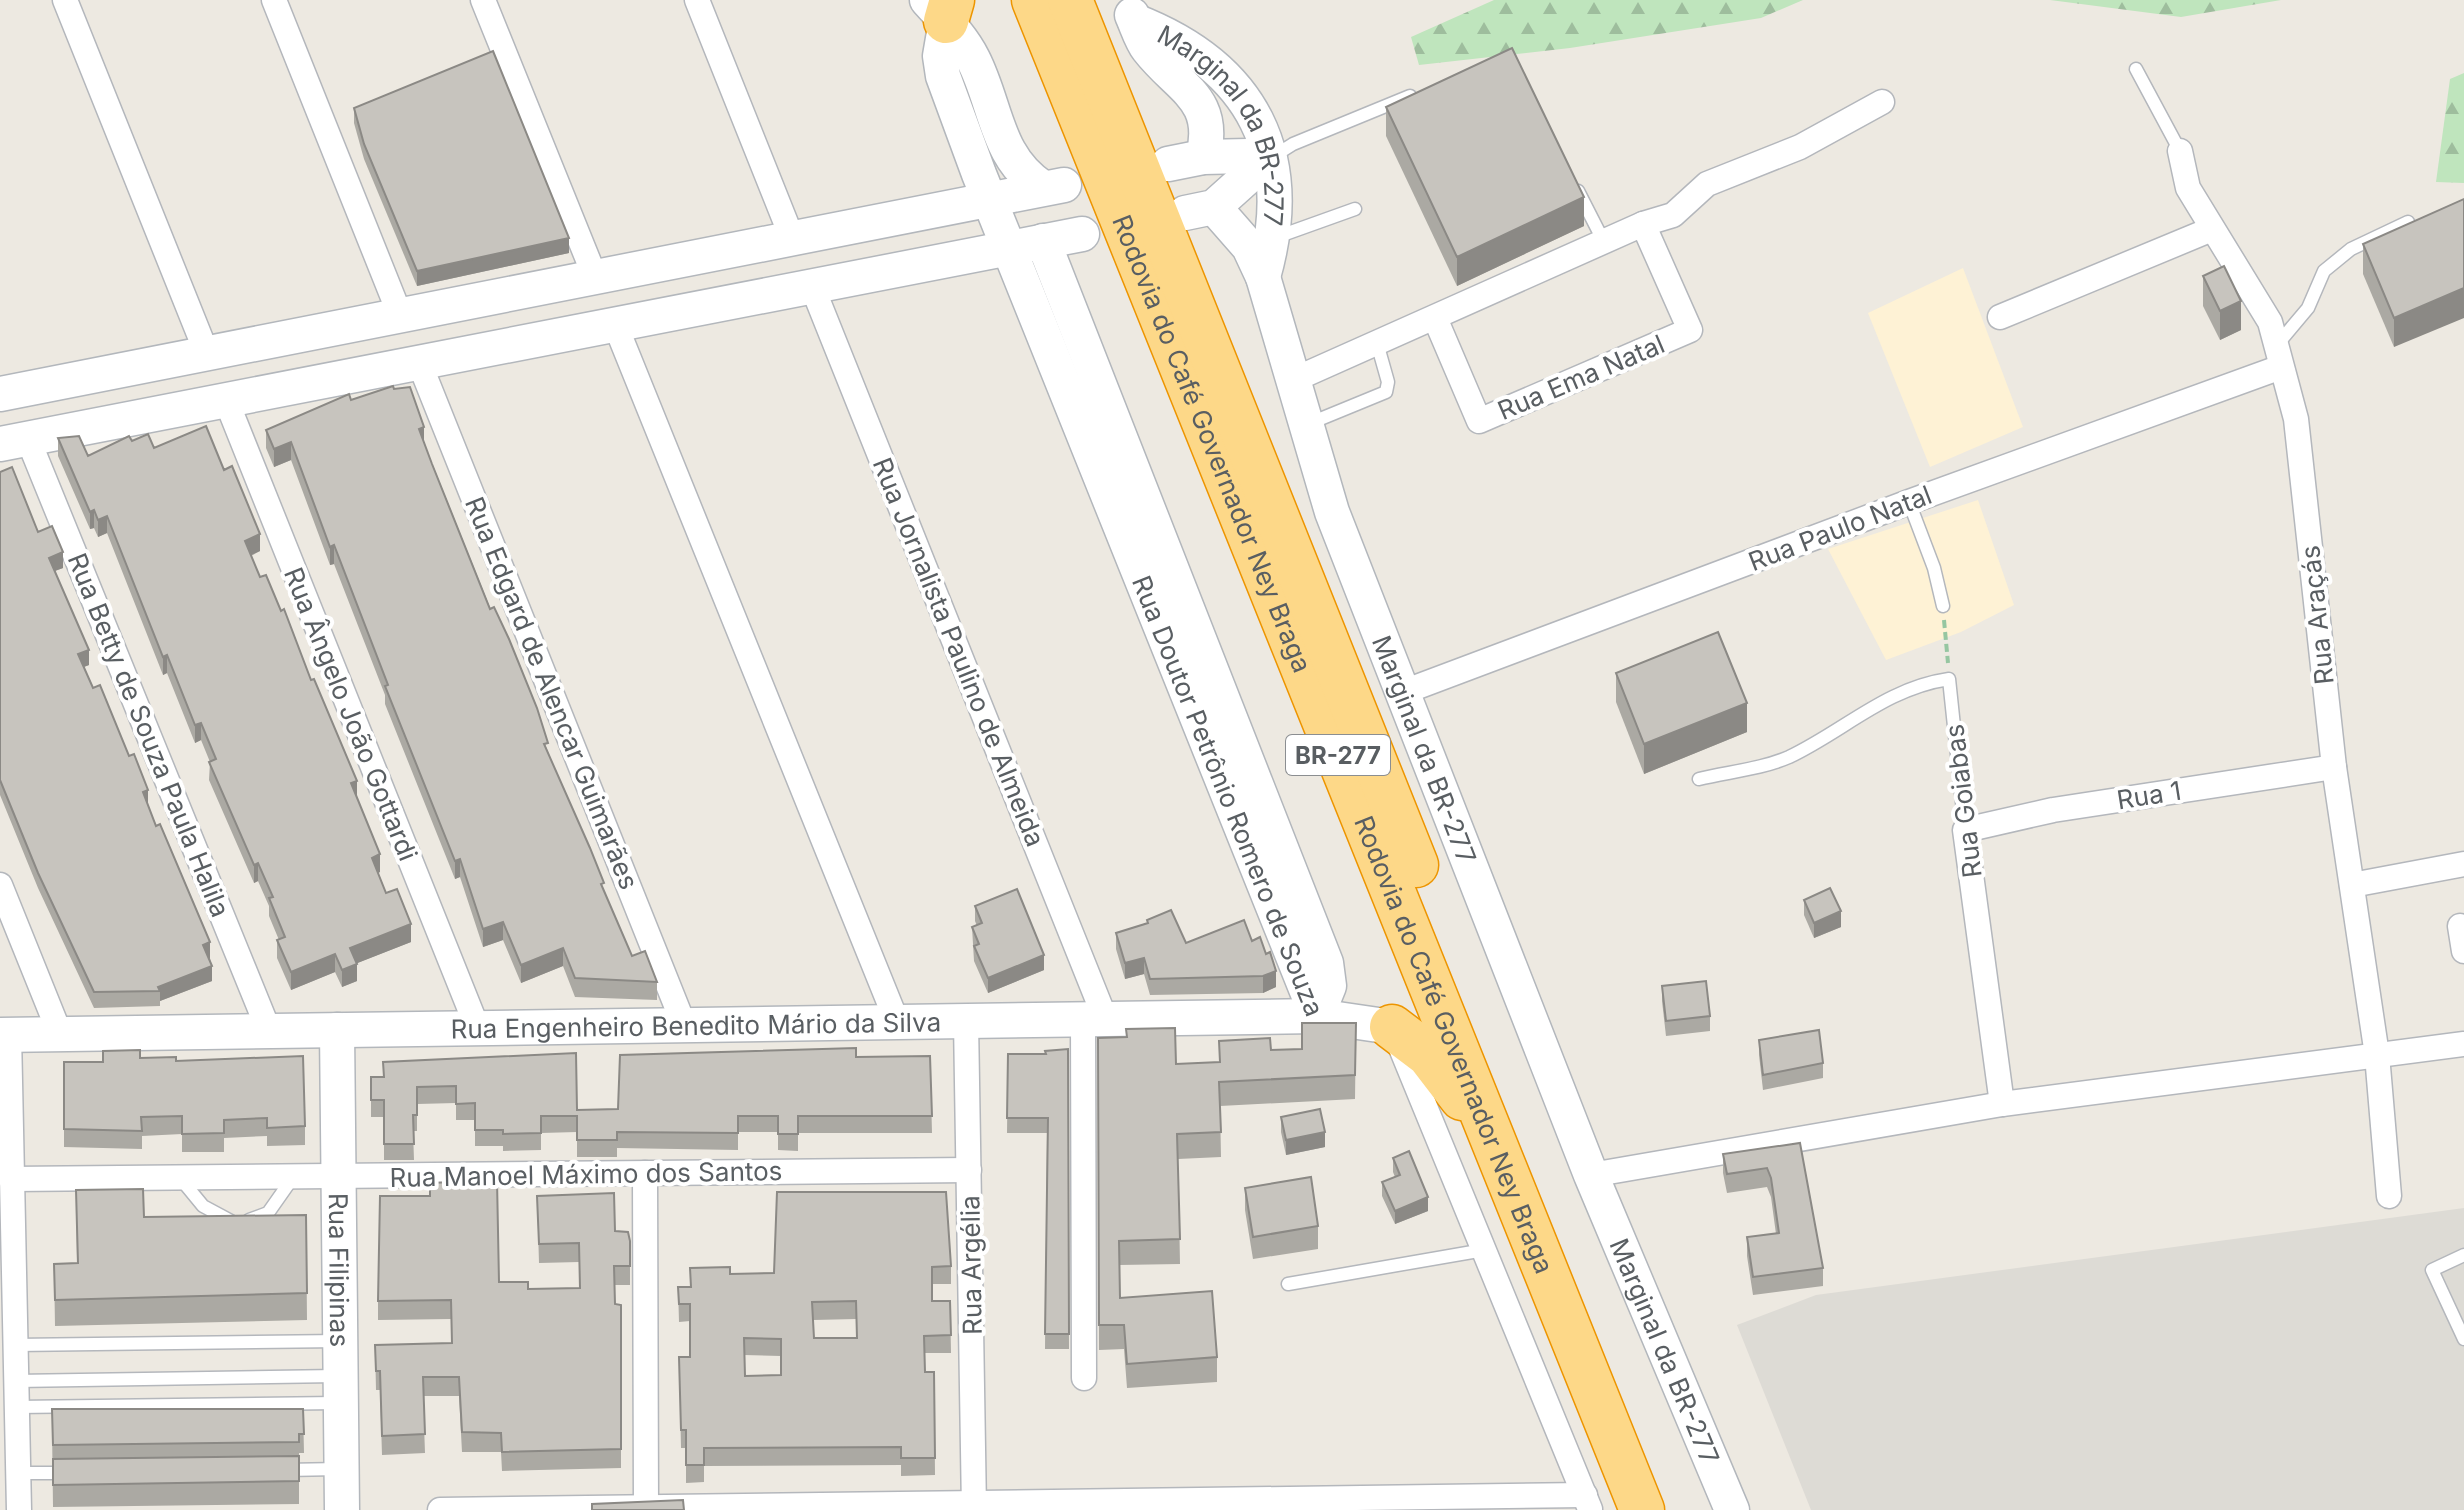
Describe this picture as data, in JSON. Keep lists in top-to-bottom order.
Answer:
{
  "streets": {
    "highway": ["Rodovia do Café Governador Ney Braga", "BR-277"],
    "main road": [
      "Marginal da BR-277",
      "Rua Doutor Petrônio Romero de Souza",
      "Rua Engenheiro Benedito Mário da Silva",
      "Rua Filipinas"
    ],
    "street": [
      "Rua Ema Natal",
      "Rua Paulo Natal",
      "Rua Araçás",
      "Rua Jornalista Paulino de Almeida",
      "Rua Edgard de Alencar Guimarães",
      "Rua Ângelo João Gottardi",
      "Rua Betty de Souza Paula Halila",
      "Rua 1",
      "Rua Goiabas",
      "Rua Manoel Máximo dos Santos",
      "Rua Argélia"
    ]
  },
  "crossings": [
    ["Marginal da BR-277", "Rua Paulo Natal"],
    ["Marginal da BR-277", "BR-277"],
    ["Rua Paulo Natal", "Rua Araçás"],
    ["Rua Araçás", "Rua 1"],
    ["Rua Jornalista Paulino de Almeida", "Rua Engenheiro Benedito Mário da Silva"],
    ["Rua Edgard de Alencar Guimarães", "Rua Engenheiro Benedito Mário da Silva"],
    ["Rua Ângelo João Gottardi", "Rua Engenheiro Benedito Mário da Silva"],
    ["Rua Betty de Souza Paula Halila", "Rua Engenheiro Benedito Mário da Silva"],
    ["Rua Doutor Petrônio Romero de Souza", "Rua Engenheiro Benedito Mário da Silva"],
    ["Rua 1", "Rua Goiabas"],
    ["Rua Engenheiro Benedito Mário da Silva", "Rua Argélia"],
    ["Rua Engenheiro Benedito Mário da Silva", "Rua Filipinas"],
    ["Rua Manoel Máximo dos Santos", "Rua Argélia"],
    ["Rua Manoel Máximo dos Santos", "Rua Filipinas"]
  ]
}
